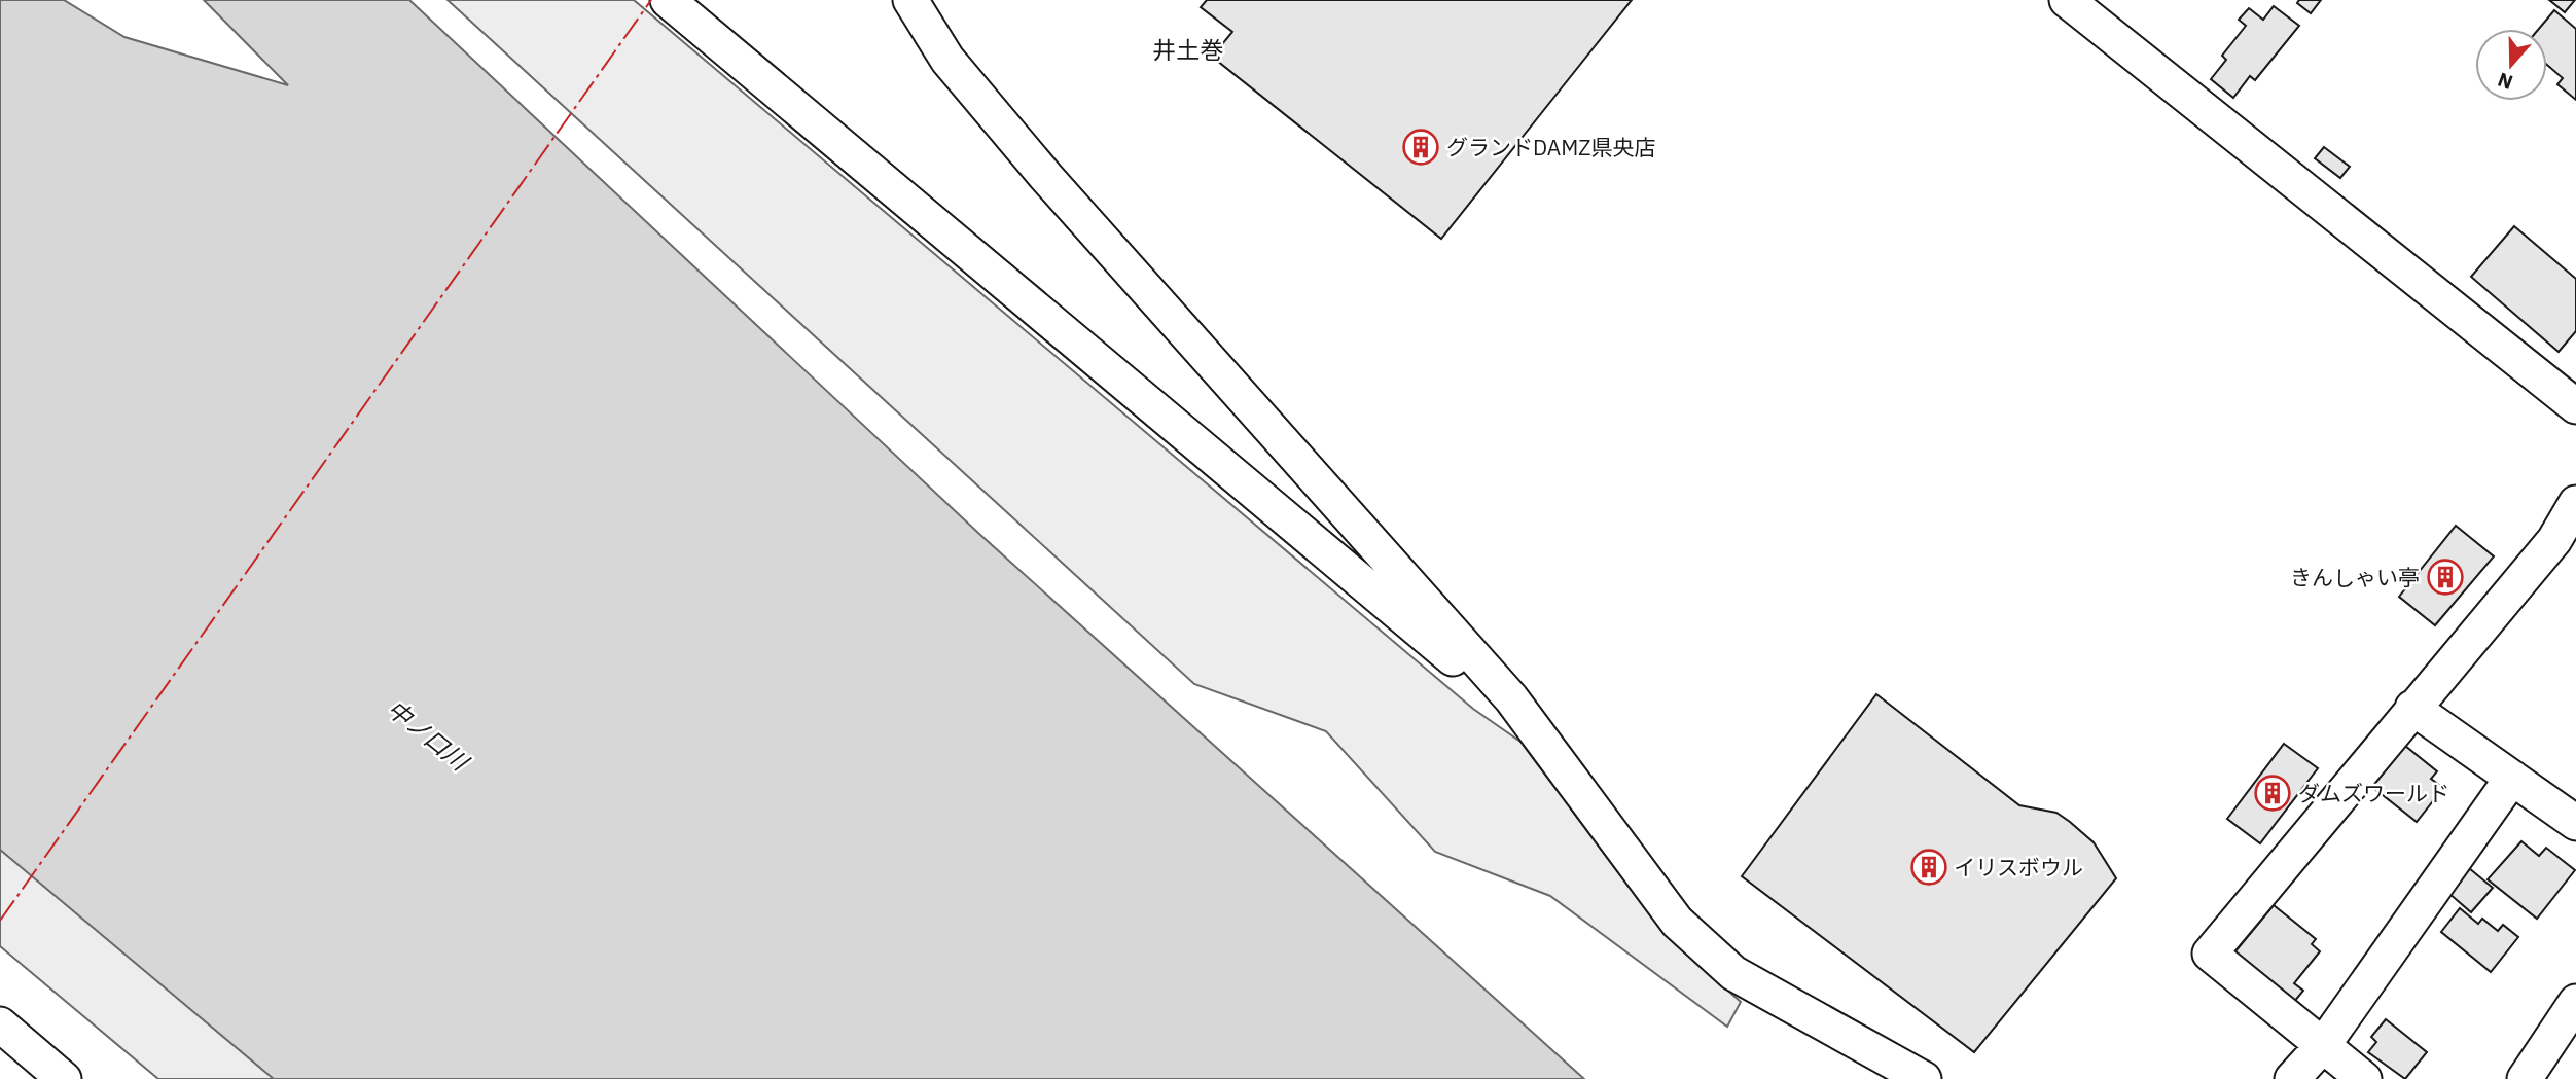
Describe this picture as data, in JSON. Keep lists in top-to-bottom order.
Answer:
{
  "districts": ["井土巻"],
  "water": ["中ノ口川"],
  "places": {
    "building": [
      "グランドDAMZ県央店",
      "きんしゃい亭",
      "ダムズワールド",
      "イリスボウル"
    ]
  },
  "north": "bottom"
}
